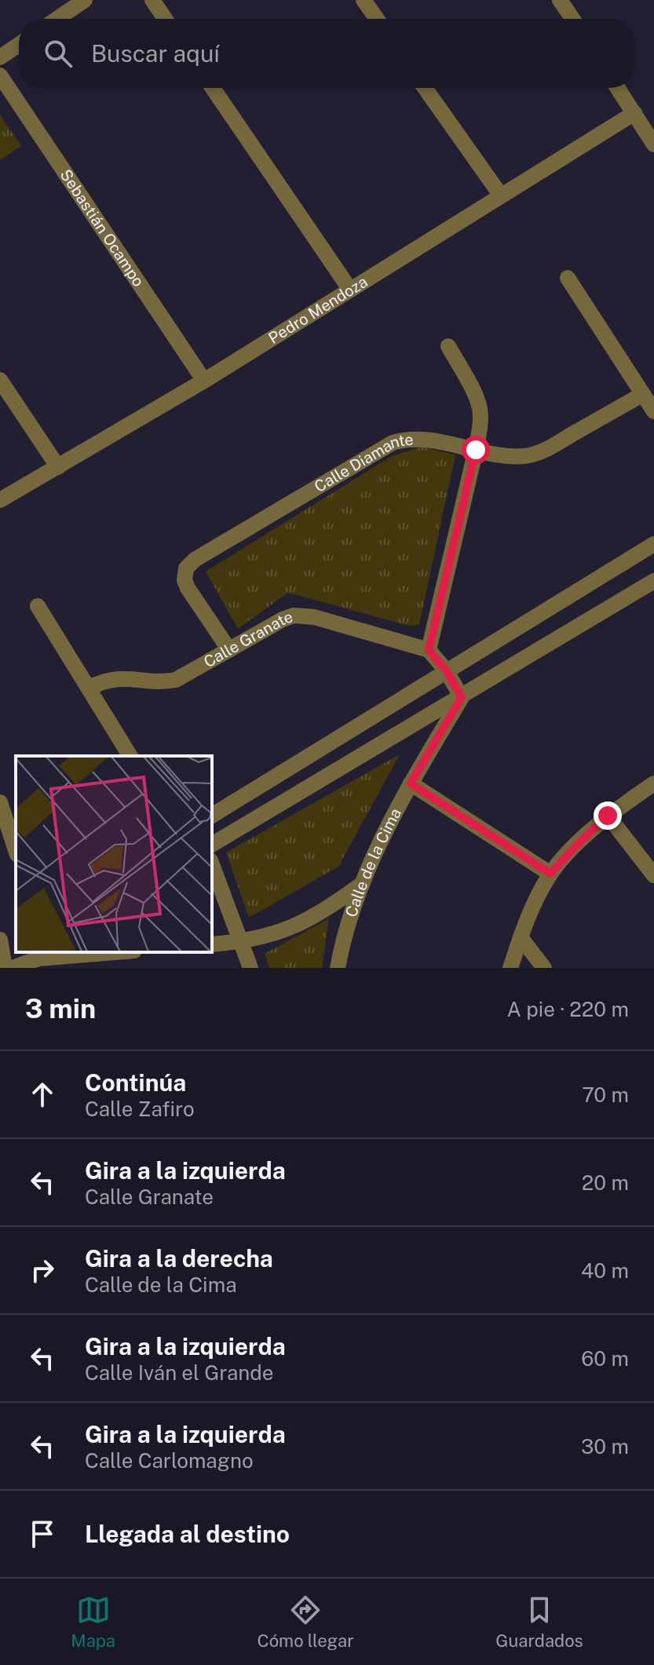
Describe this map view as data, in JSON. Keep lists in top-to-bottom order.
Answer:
{
  "streets": {
    "street": [
      "Sebastián Ocampo",
      "Pedro Mendoza",
      "Calle Diamante",
      "Calle Granate",
      "Calle de la Cima"
    ]
  },
  "crossings": [
    ["Sebastián Ocampo", "Pedro Mendoza"],
    ["Calle Diamante", "Calle Granate"]
  ],
  "page": {
    "search": "Buscar aquí",
    "heading": ["3 min", "A pie · 220 m"],
    "list": [
      ["Continúa", "Calle Zafiro", "70 m"],
      ["Gira a la izquierda", "Calle Granate", "20 m"],
      ["Gira a la derecha", "Calle de la Cima", "40 m"],
      ["Gira a la izquierda", "Calle Iván el Grande", "60 m"],
      ["Gira a la izquierda", "Calle Carlomagno", "30 m"],
      "Llegada al destino"
    ],
    "nav": ["Mapa", "Cómo llegar", "Guardados"]
  }
}
